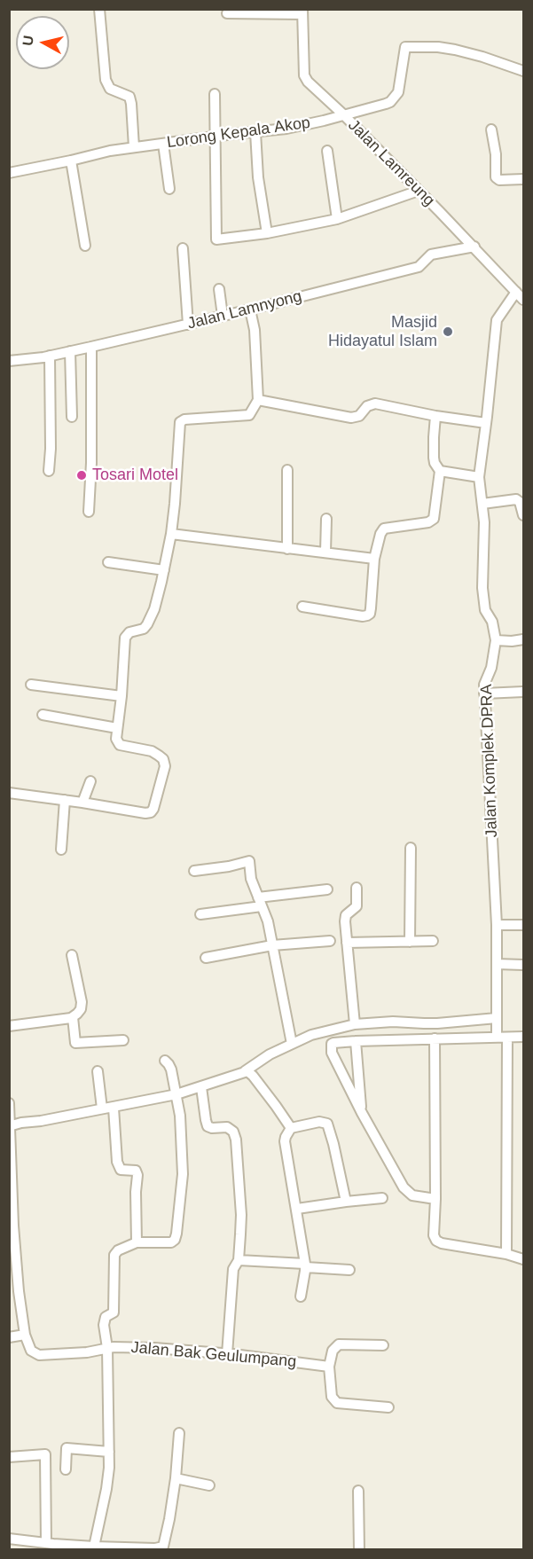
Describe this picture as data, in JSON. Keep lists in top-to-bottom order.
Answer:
{
  "streets": {
    "street": [
      "Lorong Kepala Akop",
      "Jalan Lamreung",
      "Jalan Lamnyong",
      "Jalan Komplek DPRA",
      "Jalan Bak Geulumpang"
    ]
  },
  "crossings": [
    ["Lorong Kepala Akop", "Jalan Lamreung"],
    ["Jalan Lamreung", "Jalan Lamnyong"],
    ["Jalan Lamreung", "Jalan Komplek DPRA"]
  ],
  "places": ["Masjid Hidayatul Islam", "Tosari Motel"],
  "north": "left"
}
